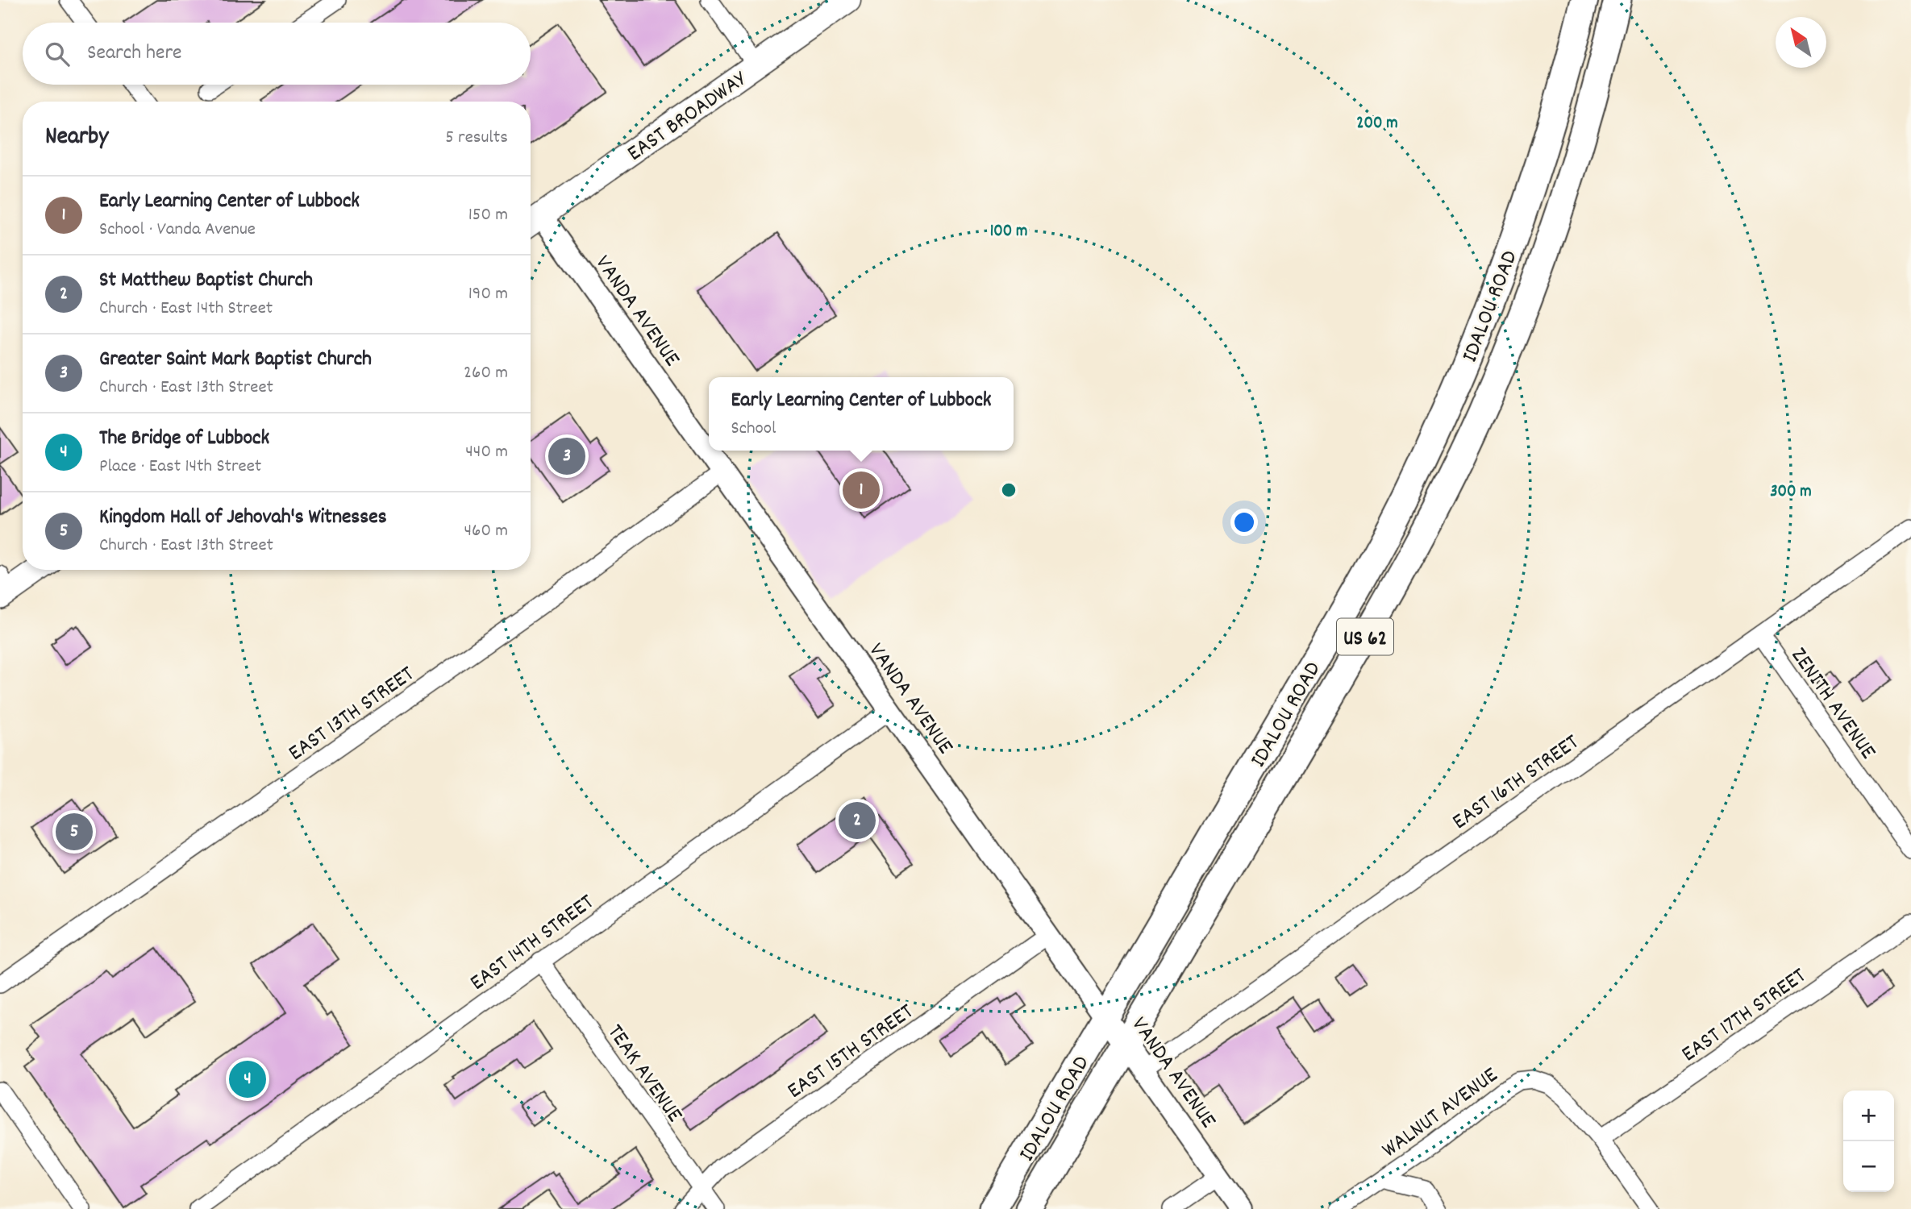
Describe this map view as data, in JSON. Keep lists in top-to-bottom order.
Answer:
{
  "streets": {
    "main road": ["EAST BROADWAY", "IDALOU ROAD", "US 62"],
    "street": [
      "VANDA AVENUE",
      "ZENITH AVENUE",
      "EAST 13TH STREET",
      "EAST 16TH STREET",
      "EAST 14TH STREET",
      "EAST 17TH STREET",
      "EAST 15TH STREET",
      "TEAK AVENUE",
      "WALNUT AVENUE"
    ]
  },
  "crossings": [
    ["EAST BROADWAY", "VANDA AVENUE"],
    ["IDALOU ROAD", "VANDA AVENUE"],
    ["VANDA AVENUE", "EAST 13TH STREET"],
    ["VANDA AVENUE", "EAST 16TH STREET"],
    ["VANDA AVENUE", "EAST 14TH STREET"],
    ["VANDA AVENUE", "EAST 15TH STREET"],
    ["ZENITH AVENUE", "EAST 16TH STREET"],
    ["EAST 14TH STREET", "TEAK AVENUE"],
    ["EAST 17TH STREET", "WALNUT AVENUE"],
    ["EAST 15TH STREET", "TEAK AVENUE"]
  ],
  "north": "top left",
  "page": {
    "search": "Search here",
    "heading": ["Nearby", "5 results"],
    "list": [
      {
        "mark": "1",
        "name": "Early Learning Center of Lubbock",
        "note": "School · Vanda Avenue",
        "value": "150 m"
      },
      {
        "mark": "2",
        "name": "St Matthew Baptist Church",
        "note": "Church · East 14th Street",
        "value": "190 m"
      },
      {
        "mark": "3",
        "name": "Greater Saint Mark Baptist Church",
        "note": "Church · East 13th Street",
        "value": "260 m"
      },
      {
        "mark": "4",
        "name": "The Bridge of Lubbock",
        "note": "Place · East 14th Street",
        "value": "440 m"
      },
      {
        "mark": "5",
        "name": "Kingdom Hall of Jehovah's Witnesses",
        "note": "Church · East 13th Street",
        "value": "460 m"
      }
    ],
    "popup": ["Early Learning Center of Lubbock", "School"],
    "pins": [
      "3",
      "1",
      "2",
      "5",
      "4"
    ],
    "map_buttons": ["+", "−"]
  },
  "rings": ["200 m", "100 m", "300 m"]
}
